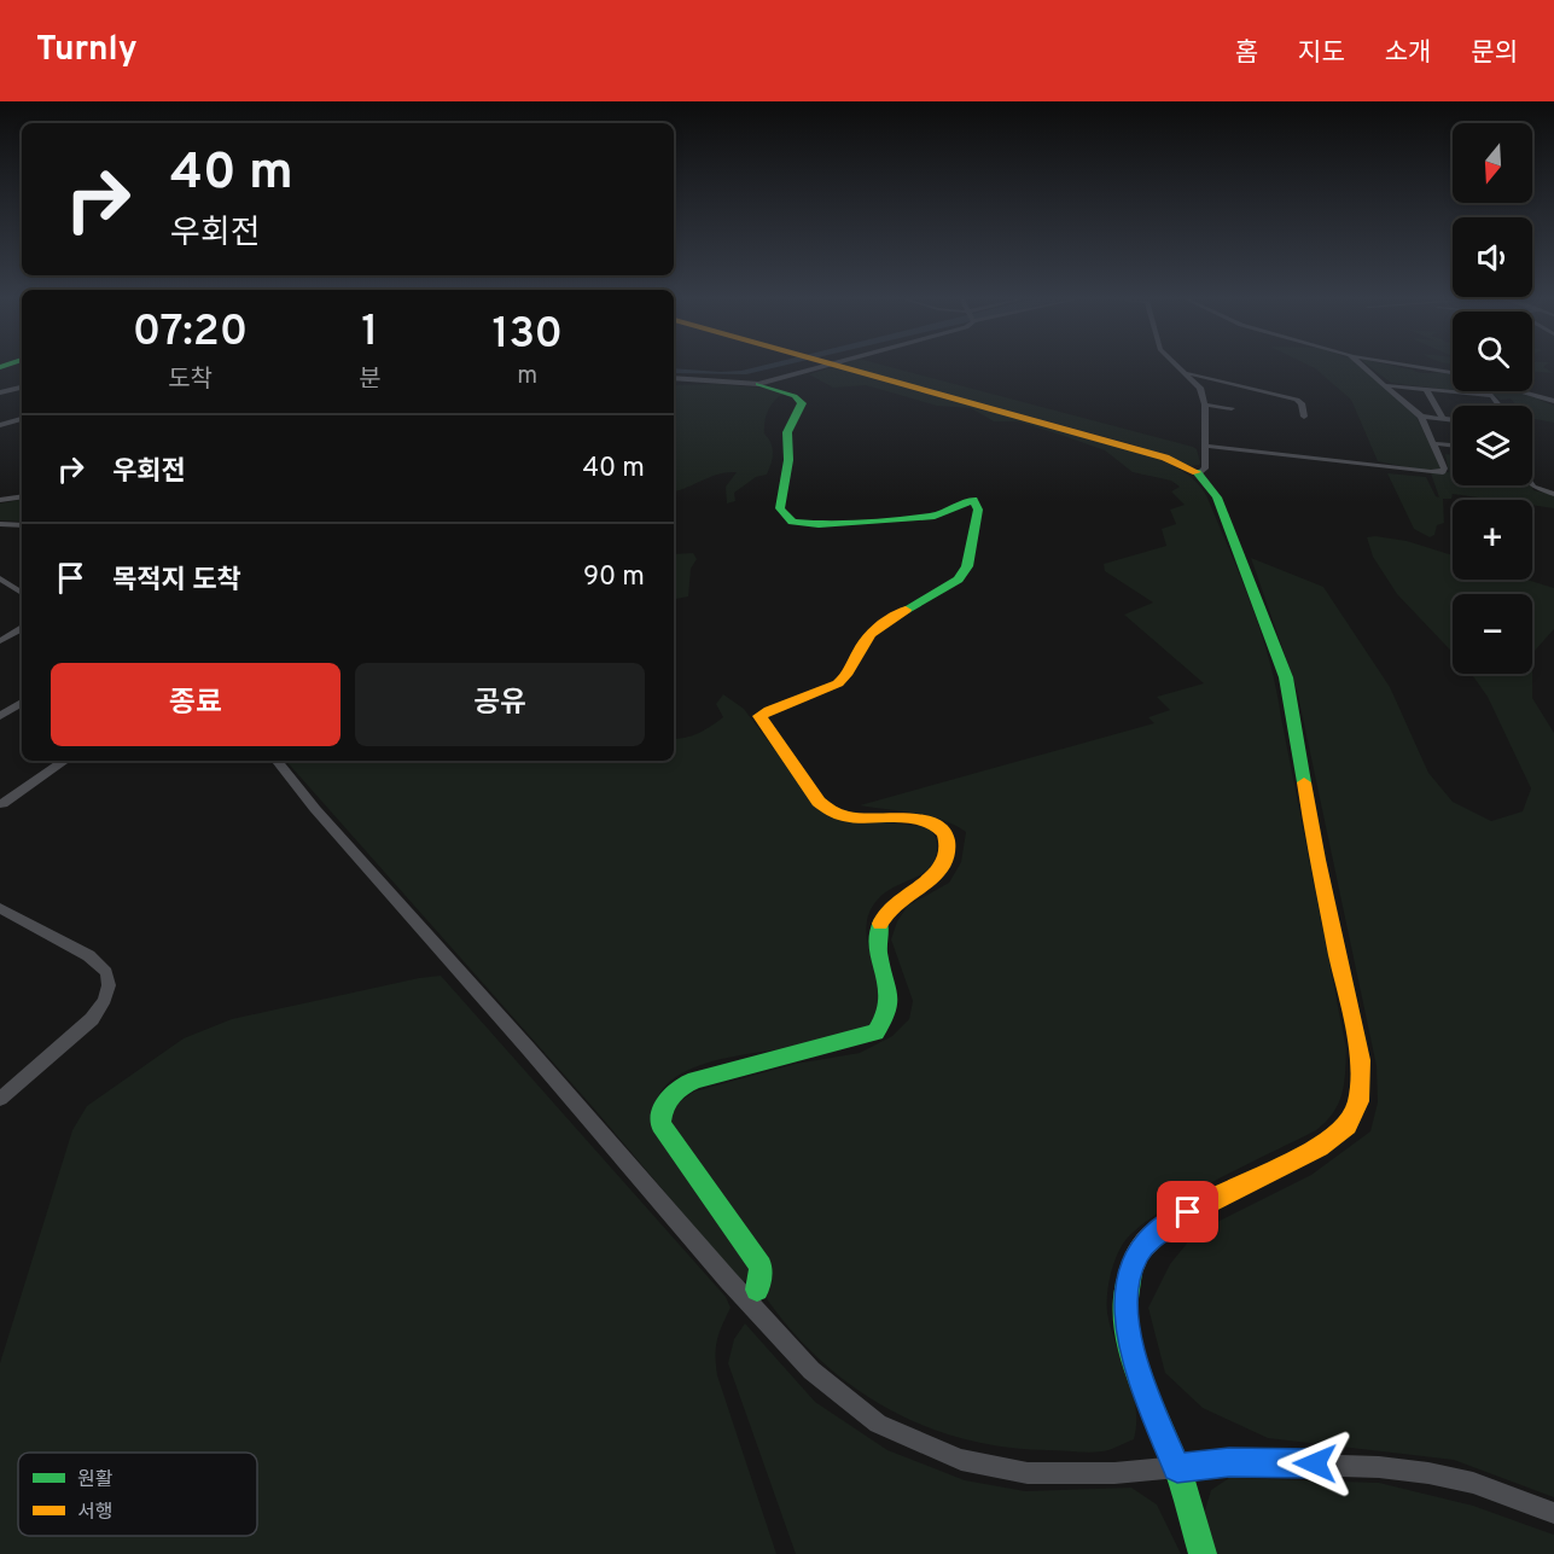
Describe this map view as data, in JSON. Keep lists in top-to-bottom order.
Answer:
{
  "legend": ["원활", "서행"],
  "north": "bottom",
  "page": {
    "header": "Turnly",
    "nav": [
      "홈",
      "지도",
      "소개",
      "문의"
    ],
    "map_buttons": ["+", "−"],
    "turn": ["40 m", "우회전"],
    "eta": [
      "07:20",
      "도착",
      "1",
      "분",
      "130",
      "m"
    ],
    "list": [
      {
        "name": "우회전",
        "value": "40 m"
      },
      {
        "name": "목적지 도착",
        "value": "90 m"
      }
    ],
    "buttons": ["종료", "공유"]
  }
}
